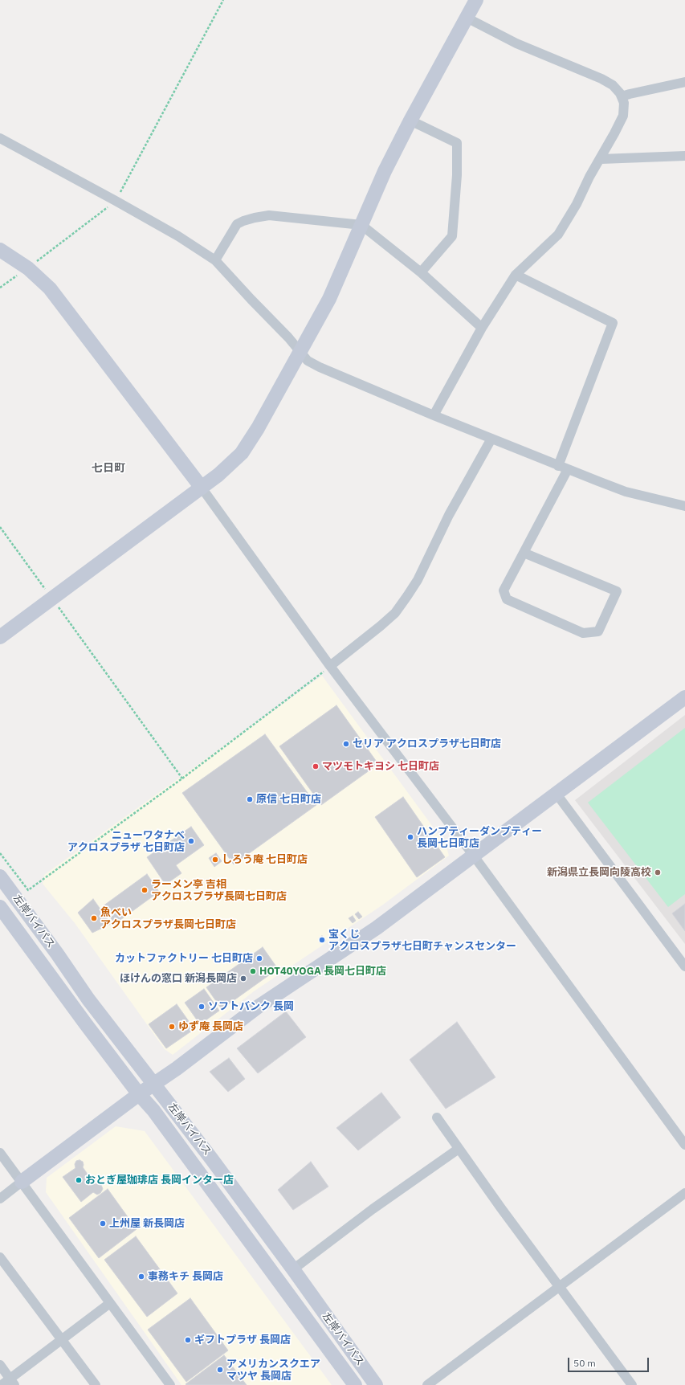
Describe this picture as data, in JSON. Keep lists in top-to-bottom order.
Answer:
{
  "streets": {
    "street": ["左岸バイパス"]
  },
  "districts": ["七日町"],
  "places": [
    "セリア アクロスプラザ七日町店",
    "マツモトキヨシ 七日町店",
    "原信 七日町店",
    "ハンプティーダンプティー 長岡七日町店",
    "ニューワタナベ アクロスプラザ 七日町店",
    "しろう庵 七日町店",
    "新潟県立長岡向陵高校",
    "ラーメン亭 吉相 アクロスプラザ長岡七日町店",
    "魚べい アクロスプラザ長岡七日町店",
    "宝くじ アクロスプラザ七日町チャンスセンター",
    "カットファクトリー 七日町店",
    "HOT40YOGA 長岡七日町店",
    "ほけんの窓口 新潟長岡店",
    "ソフトバンク 長岡",
    "ゆず庵 長岡店",
    "おとぎ屋珈琲店 長岡インター店",
    "上州屋 新長岡店",
    "事務キチ 長岡店",
    "ギフトプラザ 長岡店",
    "アメリカンスクエア マツヤ 長岡店"
  ],
  "scale_bar": "50 m"
}
